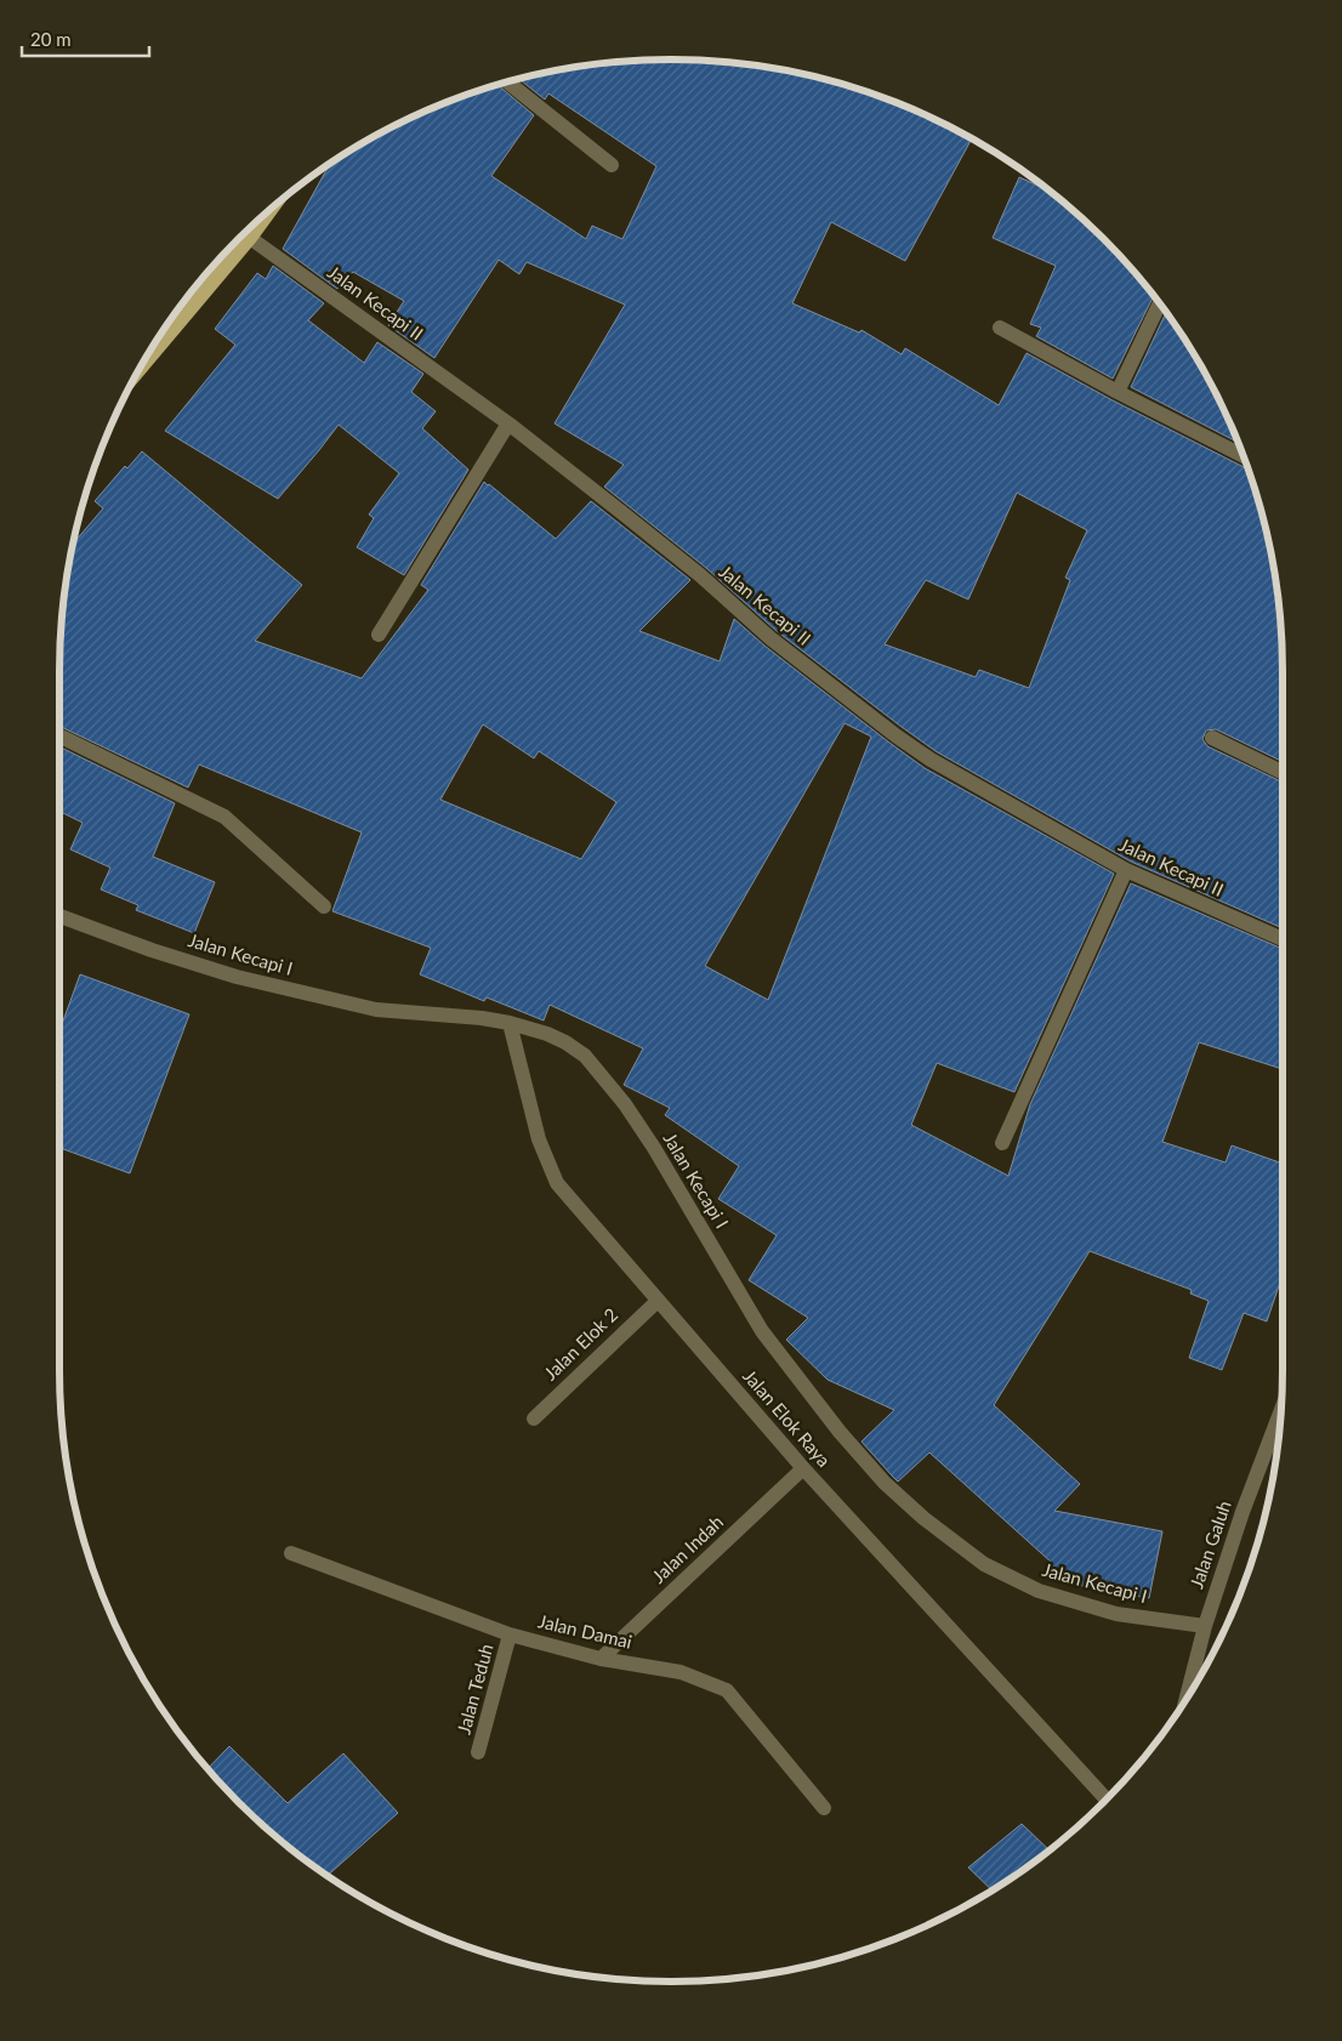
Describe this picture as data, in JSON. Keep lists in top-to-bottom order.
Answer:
{
  "streets": {
    "street": [
      "Jalan Kecapi II",
      "Jalan Kecapi I",
      "Jalan Elok 2",
      "Jalan Elok Raya",
      "Jalan Galuh",
      "Jalan Indah",
      "Jalan Damai",
      "Jalan Teduh"
    ]
  },
  "crossings": [
    ["Jalan Kecapi I", "Jalan Elok Raya"],
    ["Jalan Kecapi I", "Jalan Galuh"],
    ["Jalan Elok 2", "Jalan Elok Raya"],
    ["Jalan Elok Raya", "Jalan Indah"],
    ["Jalan Indah", "Jalan Damai"],
    ["Jalan Damai", "Jalan Teduh"]
  ],
  "scale_bar": "20 m"
}
